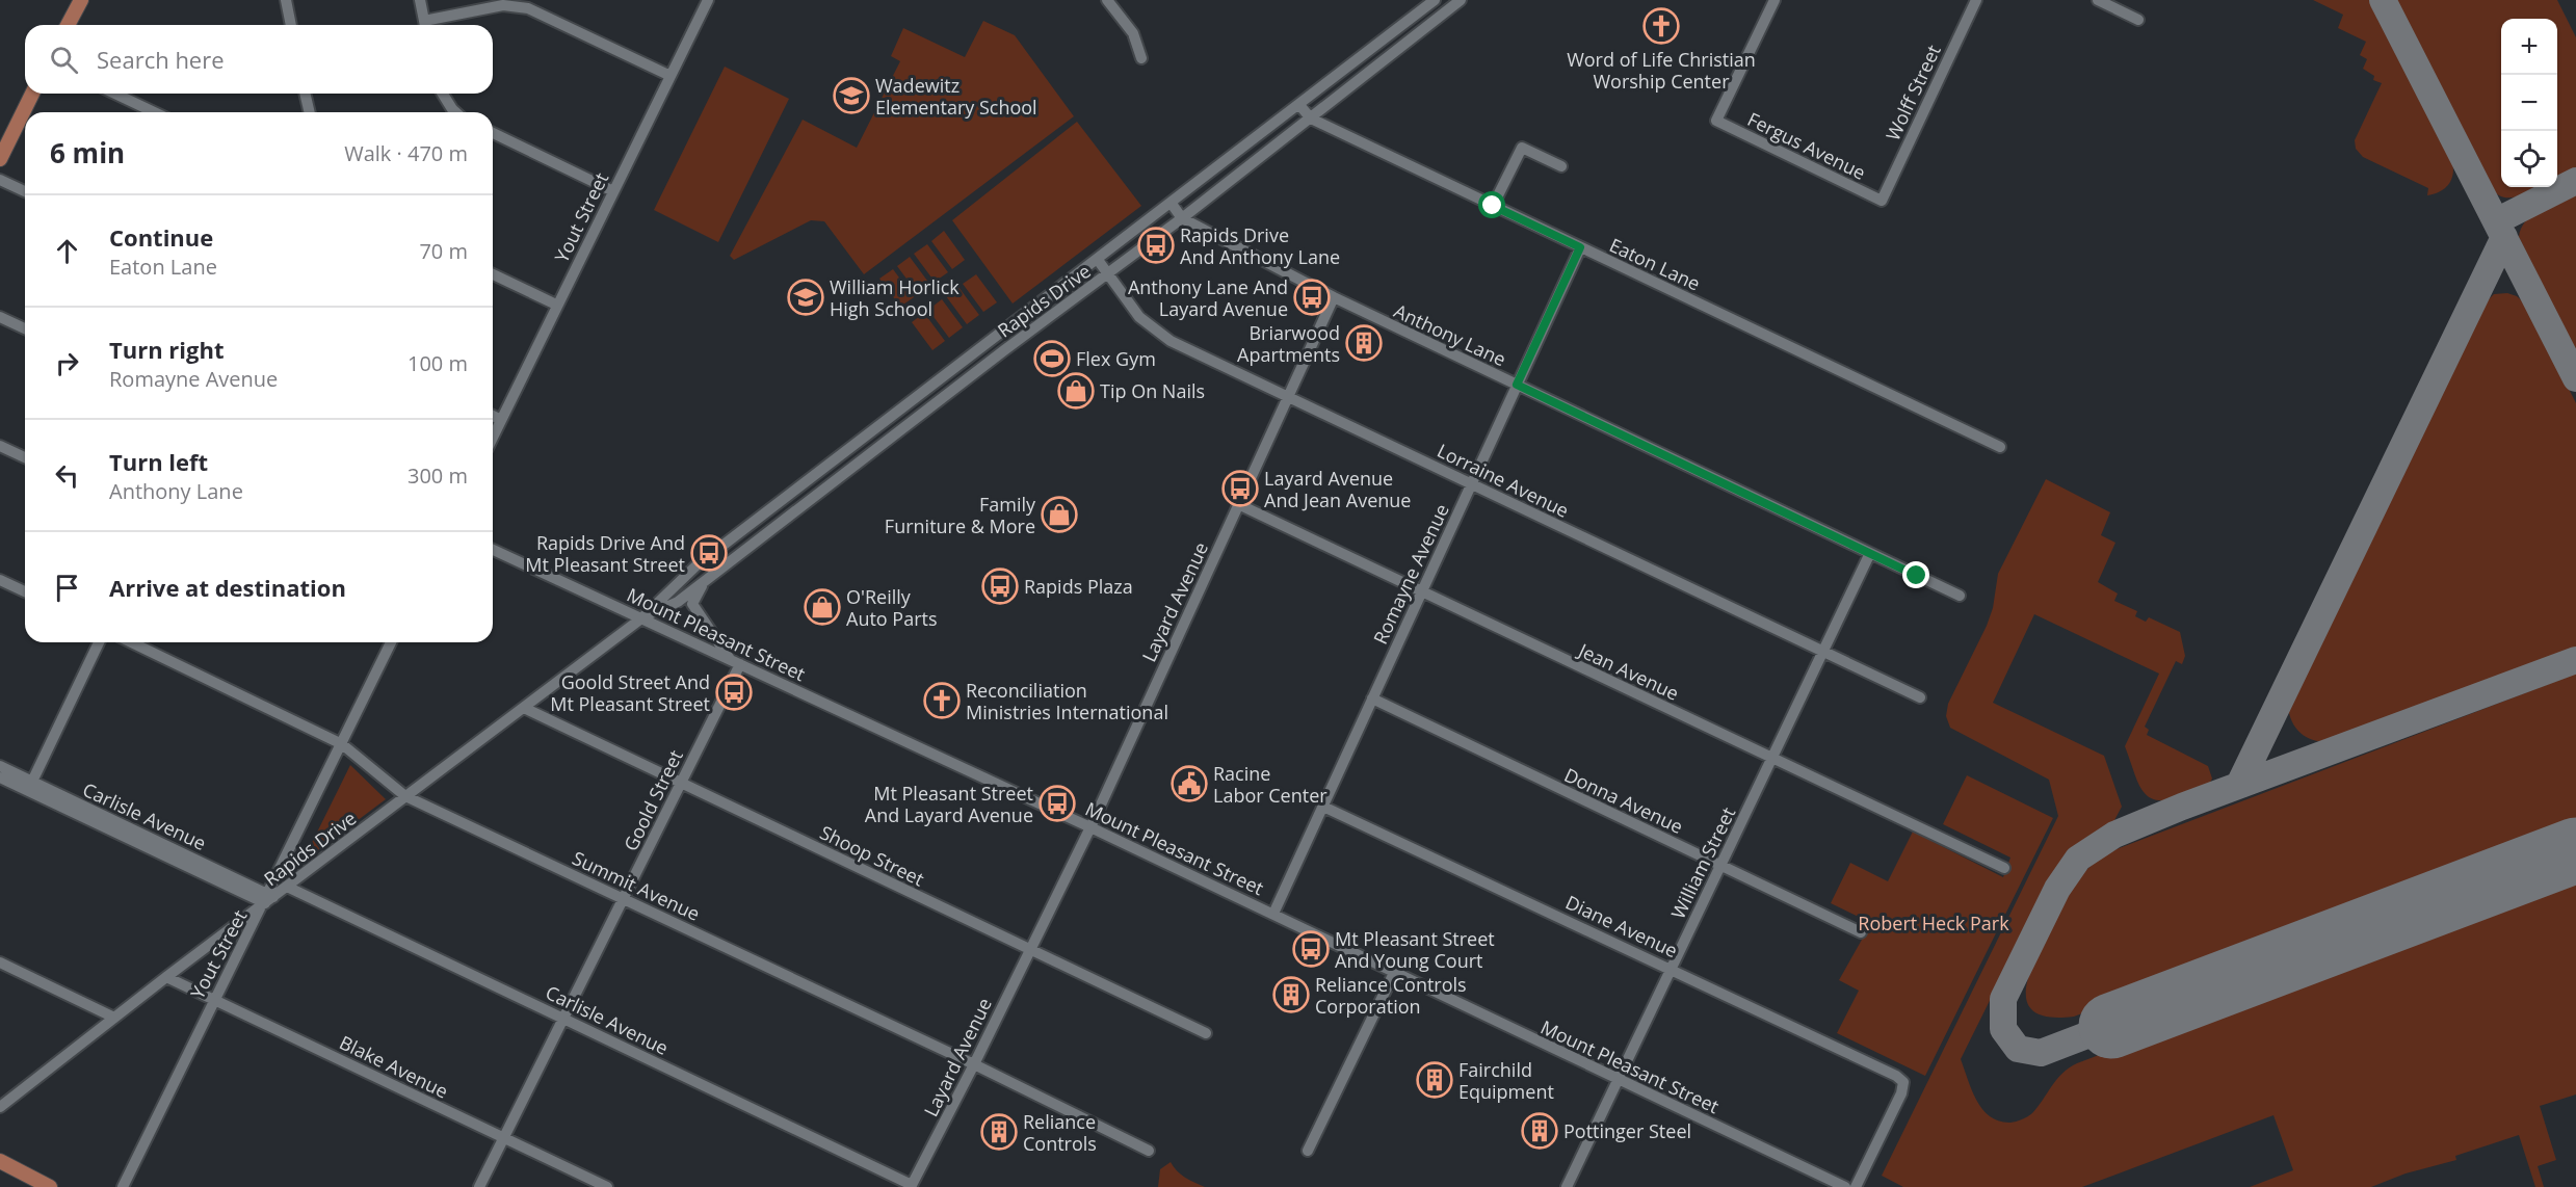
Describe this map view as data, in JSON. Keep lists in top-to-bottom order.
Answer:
{
  "streets": {
    "street": [
      "Wolff Street",
      "Fergus Avenue",
      "Yout Street",
      "Eaton Lane",
      "Rapids Drive",
      "Anthony Lane",
      "Lorraine Avenue",
      "Romayne Avenue",
      "Layard Avenue",
      "Mount Pleasant Street",
      "Jean Avenue",
      "Goold Street",
      "Donna Avenue",
      "Carlisle Avenue",
      "Shoop Street",
      "William Street",
      "Summit Avenue",
      "Diane Avenue",
      "Blake Avenue"
    ]
  },
  "crossings": [
    ["Wolff Street", "Fergus Avenue"],
    ["Yout Street", "Rapids Drive"],
    ["Yout Street", "Carlisle Avenue"],
    ["Yout Street", "Summit Avenue"],
    ["Yout Street", "Blake Avenue"],
    ["Eaton Lane", "Rapids Drive"],
    ["Eaton Lane", "Romayne Avenue"],
    ["Rapids Drive", "Anthony Lane"],
    ["Rapids Drive", "Lorraine Avenue"],
    ["Rapids Drive", "Mount Pleasant Street"],
    ["Rapids Drive", "Carlisle Avenue"],
    ["Rapids Drive", "Shoop Street"],
    ["Rapids Drive", "Summit Avenue"],
    ["Rapids Drive", "Blake Avenue"],
    ["Anthony Lane", "Romayne Avenue"],
    ["Anthony Lane", "Layard Avenue"],
    ["Anthony Lane", "William Street"],
    ["Lorraine Avenue", "Romayne Avenue"],
    ["Lorraine Avenue", "Layard Avenue"],
    ["Lorraine Avenue", "William Street"],
    ["Romayne Avenue", "Mount Pleasant Street"],
    ["Romayne Avenue", "Jean Avenue"],
    ["Romayne Avenue", "Donna Avenue"],
    ["Romayne Avenue", "Diane Avenue"],
    ["Layard Avenue", "Mount Pleasant Street"],
    ["Layard Avenue", "Jean Avenue"],
    ["Layard Avenue", "Carlisle Avenue"],
    ["Layard Avenue", "Shoop Street"],
    ["Layard Avenue", "Summit Avenue"],
    ["Mount Pleasant Street", "Goold Street"],
    ["Mount Pleasant Street", "William Street"],
    ["Jean Avenue", "William Street"],
    ["Goold Street", "Carlisle Avenue"],
    ["Goold Street", "Shoop Street"],
    ["Goold Street", "Summit Avenue"],
    ["Goold Street", "Blake Avenue"],
    ["Donna Avenue", "William Street"],
    ["William Street", "Diane Avenue"]
  ],
  "parks": ["Robert Heck Park"],
  "places": {
    "church": ["Word of Life Christian Worship Center", "Reconciliation Ministries International"],
    "school or university": ["Wadewitz Elementary School", "William Horlick High School"],
    "bus stop": [
      "Rapids Drive And Anthony Lane",
      "Anthony Lane And Layard Avenue",
      "Layard Avenue And Jean Avenue",
      "Rapids Drive And Mt Pleasant Street",
      "Rapids Plaza",
      "Goold Street And Mt Pleasant Street",
      "Mt Pleasant Street And Layard Avenue",
      "Mt Pleasant Street And Young Court"
    ],
    "building": [
      "Briarwood Apartments",
      "Reliance Controls Corporation",
      "Fairchild Equipment",
      "Pottinger Steel",
      "Reliance Controls"
    ],
    "sports": ["Flex Gym"],
    "shop": ["Tip On Nails", "Family Furniture & More", "O'Reilly Auto Parts"],
    "public building": ["Racine Labor Center"]
  },
  "page": {
    "map_buttons": ["+", "−"],
    "search": "Search here",
    "heading": ["6 min", "Walk · 470 m"],
    "list": [
      ["Continue", "Eaton Lane", "70 m"],
      ["Turn right", "Romayne Avenue", "100 m"],
      ["Turn left", "Anthony Lane", "300 m"],
      "Arrive at destination"
    ]
  }
}
